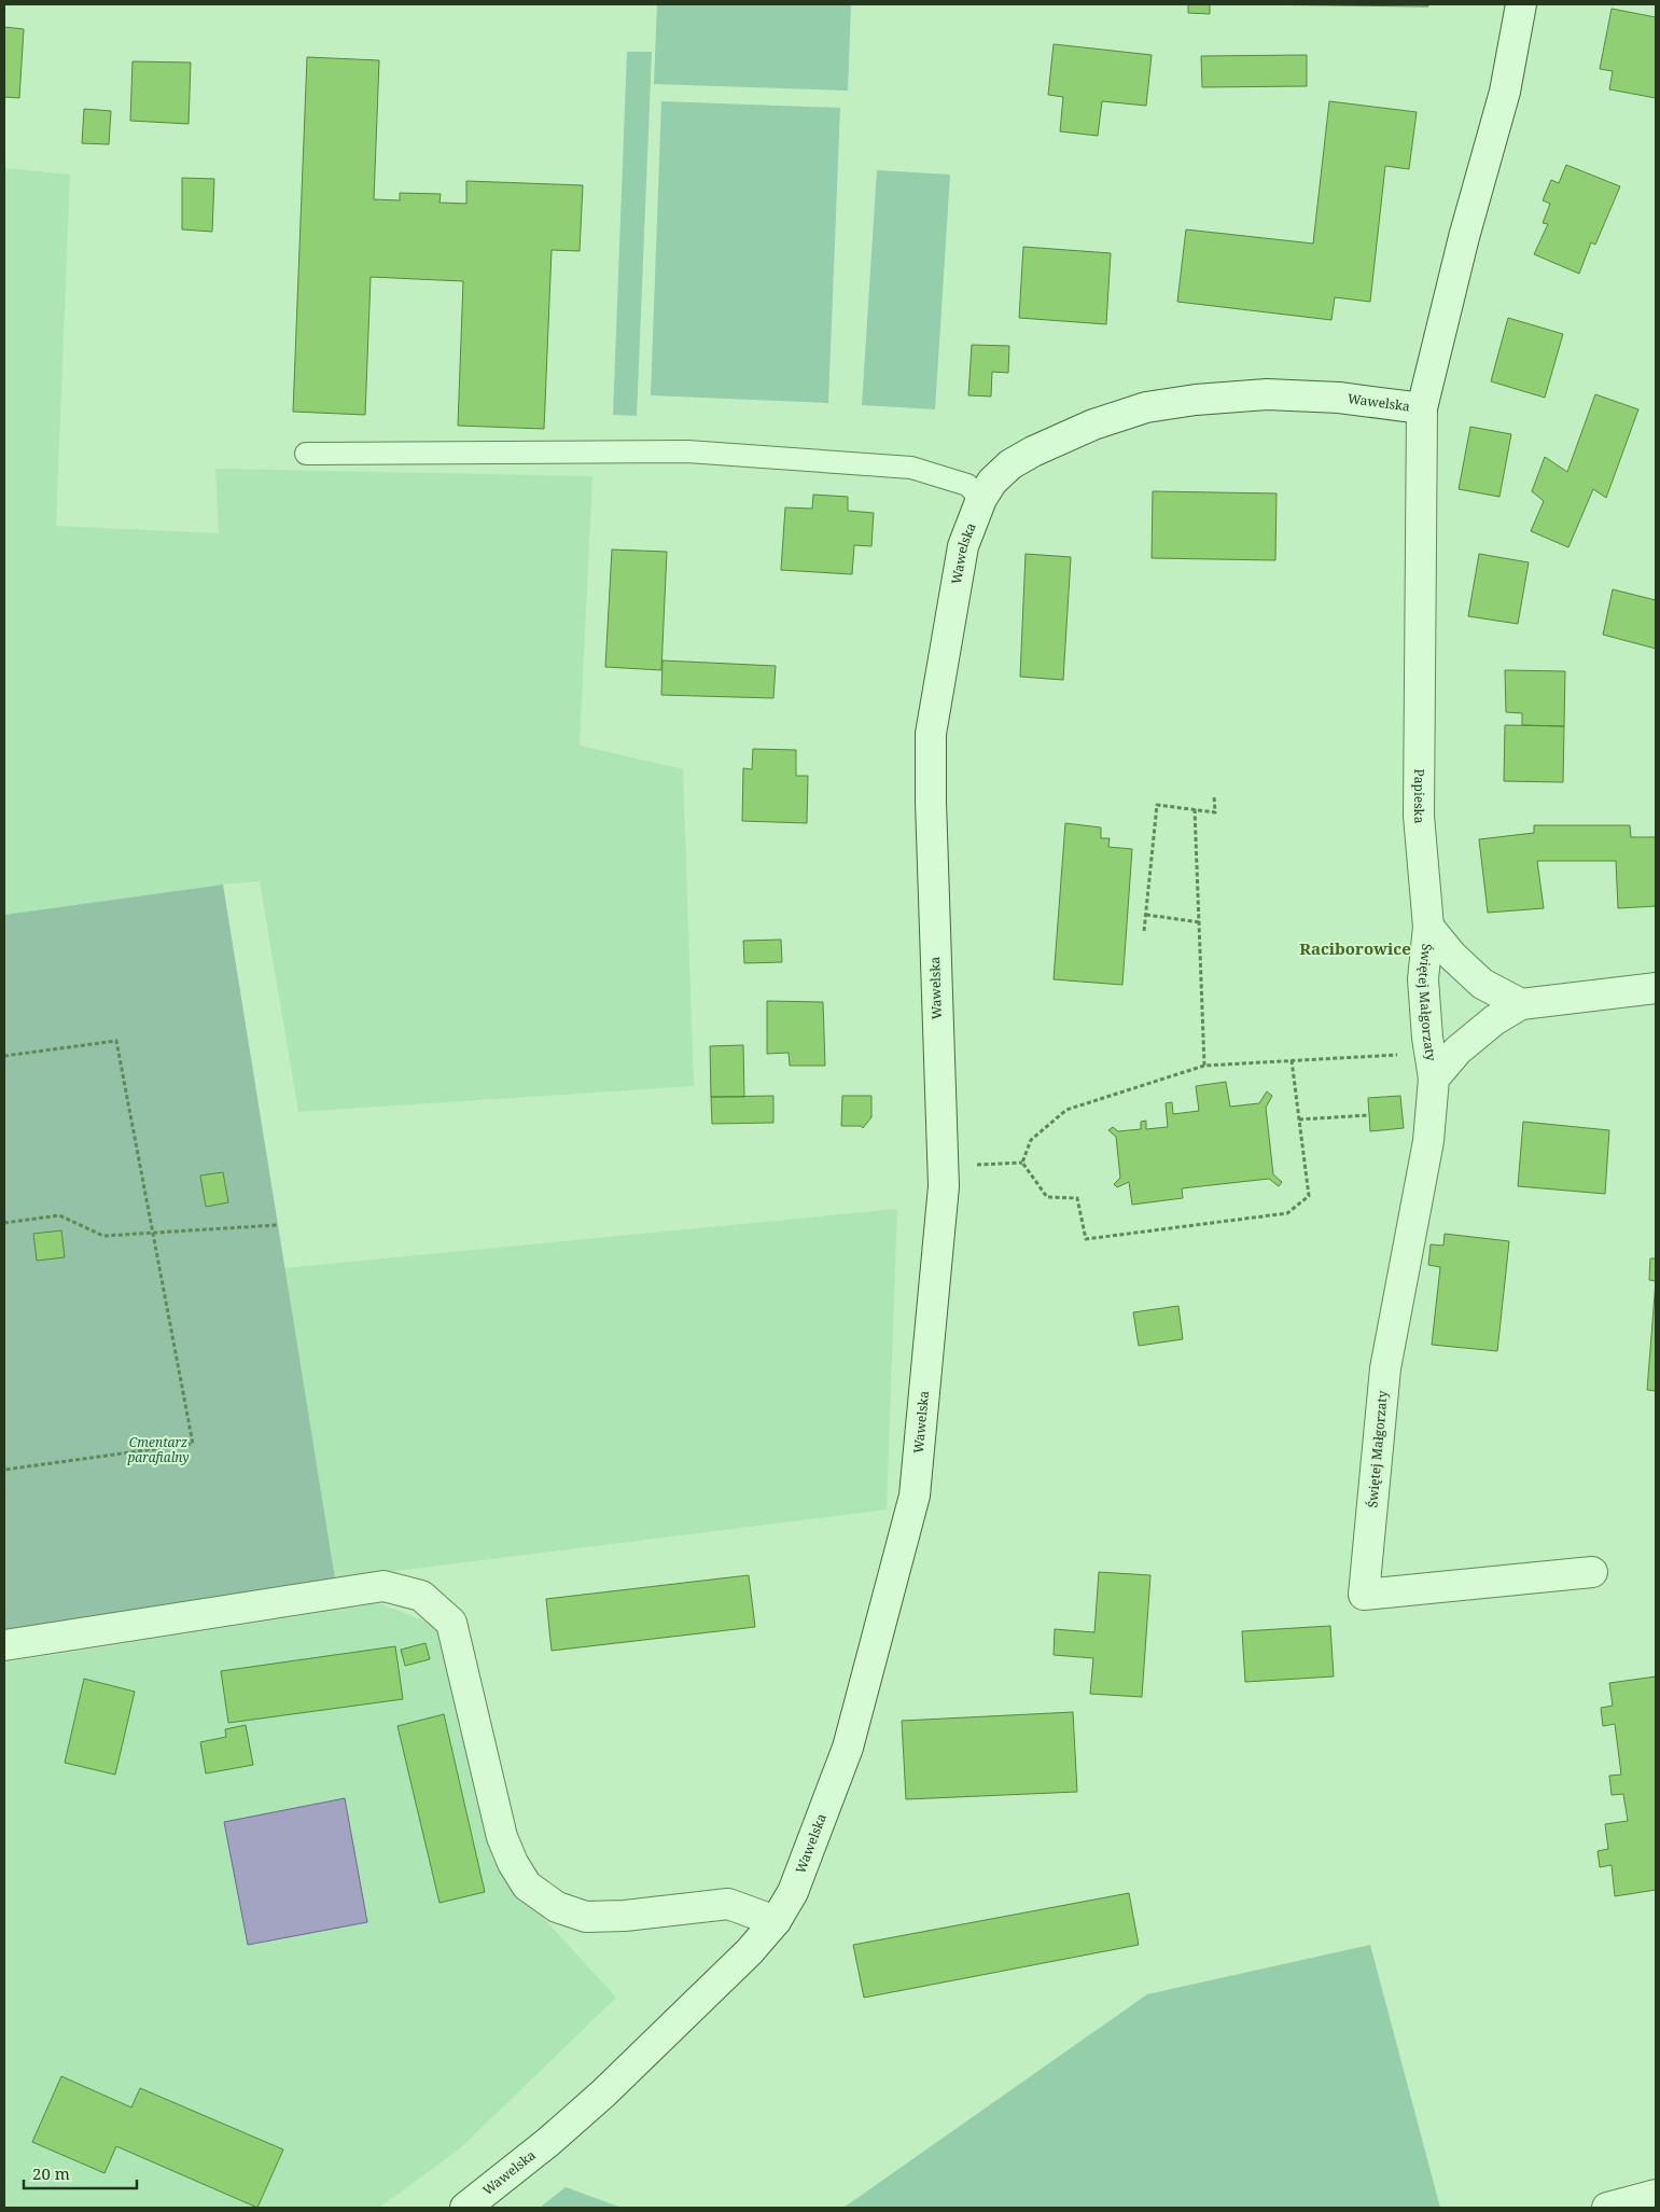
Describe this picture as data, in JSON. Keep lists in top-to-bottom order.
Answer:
{
  "streets": {
    "street": ["Wawelska", "Papieska", "Świętej Małgorzaty"]
  },
  "crossings": [
    ["Wawelska", "Papieska"],
    ["Papieska", "Świętej Małgorzaty"]
  ],
  "districts": ["Raciborowice"],
  "parks": ["Cmentarz parafialny"],
  "scale_bar": "20 m"
}
